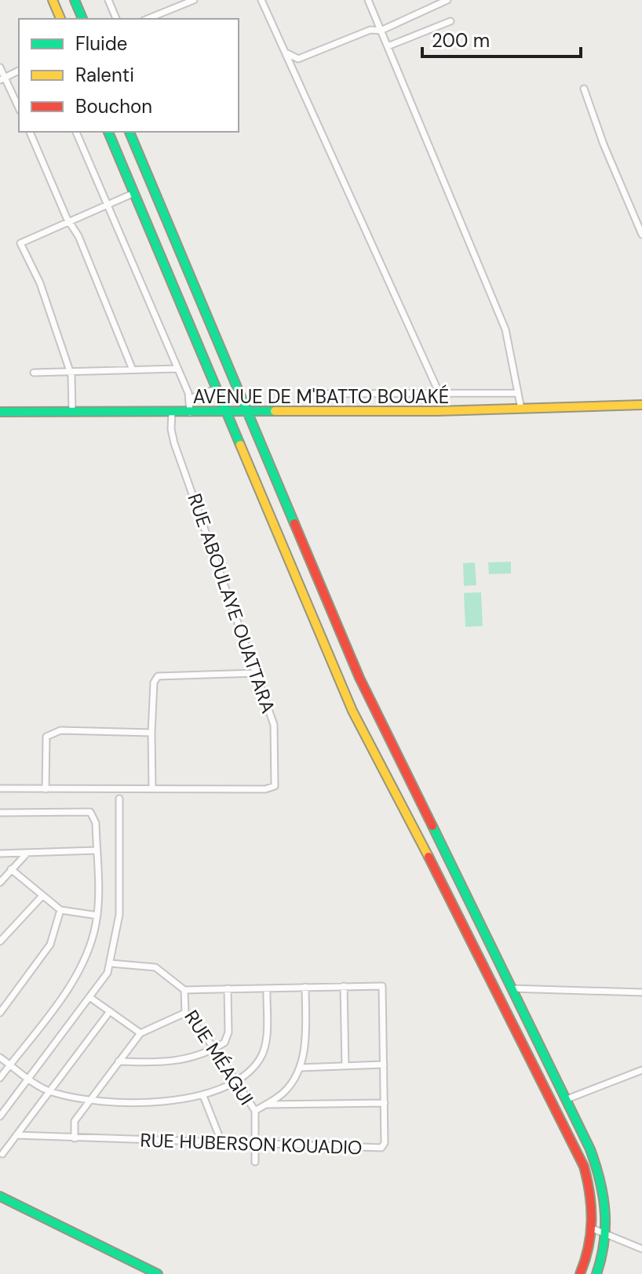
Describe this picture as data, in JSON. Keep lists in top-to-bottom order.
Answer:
{
  "streets": {
    "main road": ["AVENUE DE M'BATTO BOUAKÉ"],
    "street": ["RUE ABOULAYE OUATTARA", "RUE MÉAGUI", "RUE HUBERSON KOUADIO"]
  },
  "crossings": [
    ["AVENUE DE M'BATTO BOUAKÉ", "RUE ABOULAYE OUATTARA"],
    ["RUE MÉAGUI", "RUE HUBERSON KOUADIO"]
  ],
  "legend": ["Fluide", "Ralenti", "Bouchon"],
  "scale_bar": "200 m"
}
